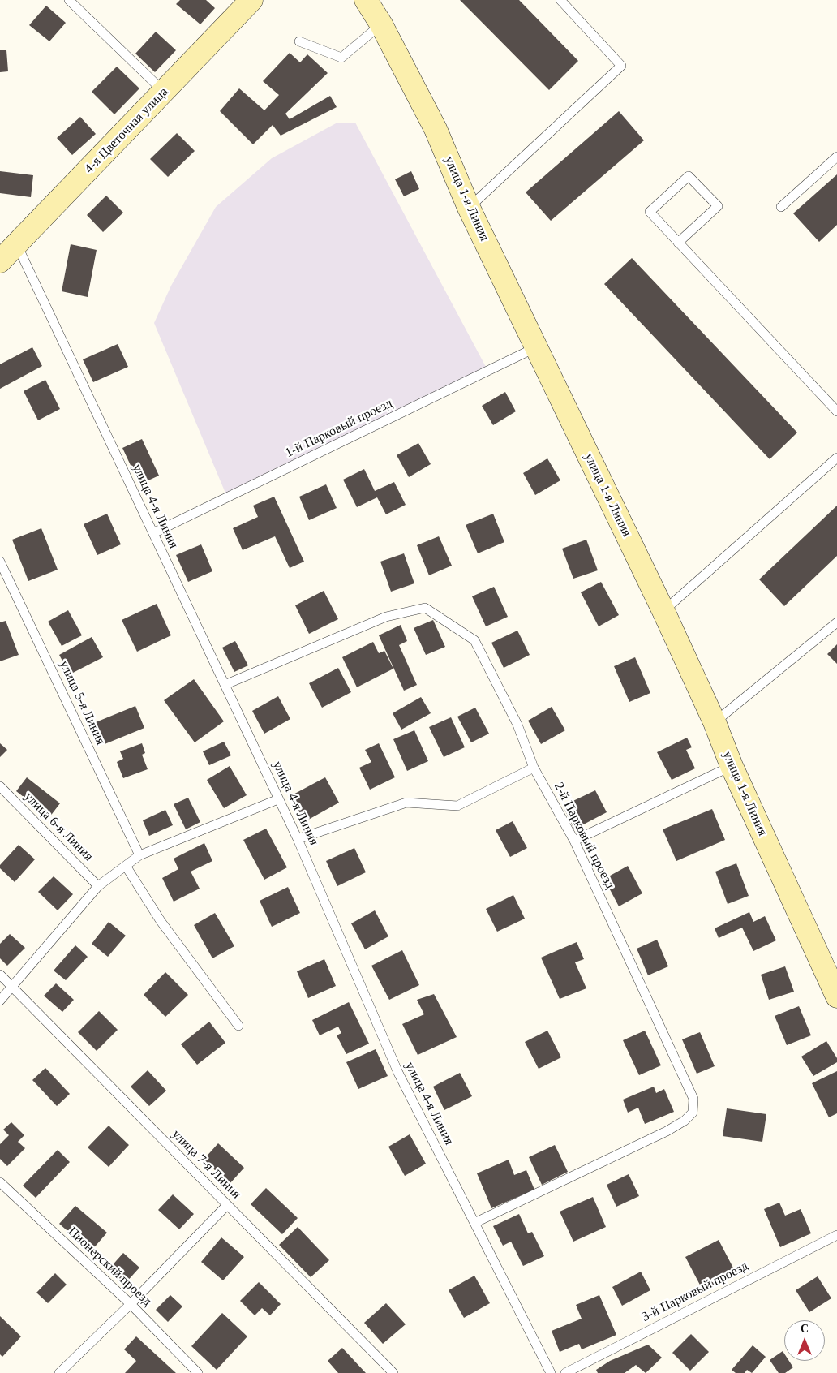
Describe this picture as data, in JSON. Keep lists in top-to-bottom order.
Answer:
{
  "streets": {
    "main road": ["4-я Цветочная улица", "улица 1-я Линия"],
    "lane": [
      "1-й Парковый проезд",
      "улица 4-я Линия",
      "улица 5-я Линия",
      "улица 6-я Линия",
      "2-й Парковый проезд",
      "улица 7-я Линия",
      "Пионерский проезд",
      "3-й Парковый проезд"
    ]
  },
  "crossings": [
    ["4-я Цветочная улица", "улица 4-я Линия"],
    ["улица 1-я Линия", "1-й Парковый проезд"],
    ["1-й Парковый проезд", "улица 4-я Линия"],
    ["улица 4-я Линия", "2-й Парковый проезд"]
  ],
  "north": "top"
}
